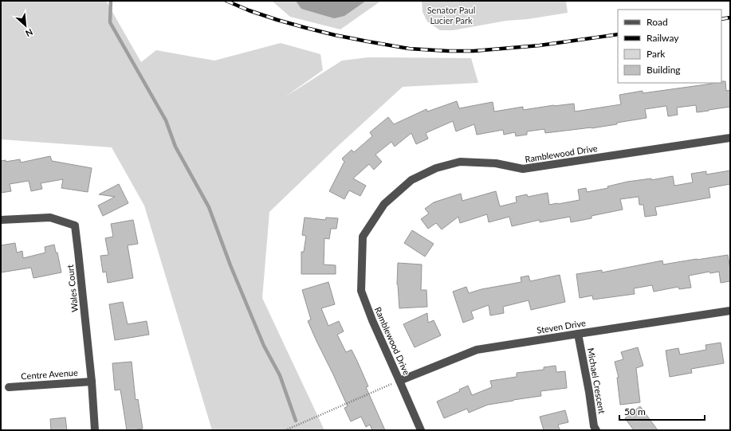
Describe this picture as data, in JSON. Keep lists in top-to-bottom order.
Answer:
{
  "streets": {
    "street": [
      "Ramblewood Drive",
      "Wales Court",
      "Steven Drive",
      "Centre Avenue",
      "Michael Crescent"
    ]
  },
  "crossings": [
    ["Ramblewood Drive", "Steven Drive"],
    ["Wales Court", "Centre Avenue"],
    ["Steven Drive", "Michael Crescent"]
  ],
  "parks": ["Senator Paul Lucier Park"],
  "legend": [
    "Road",
    "Railway",
    "Park",
    "Building"
  ],
  "scale_bar": "50 m",
  "north": "bottom right"
}
